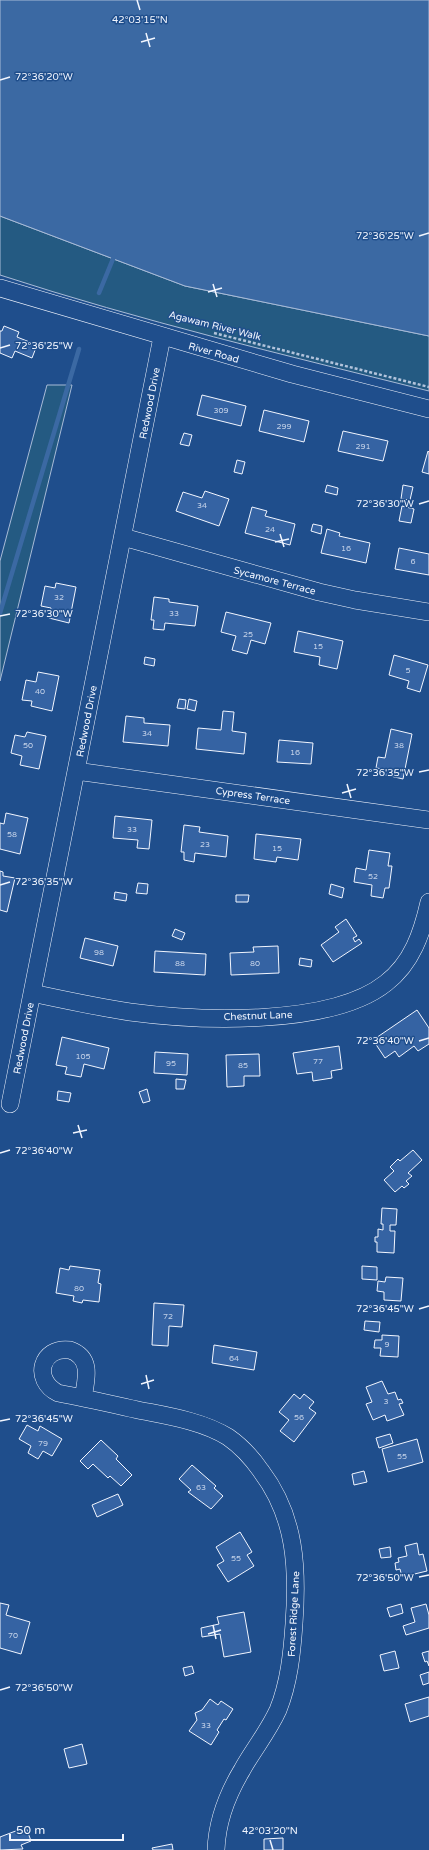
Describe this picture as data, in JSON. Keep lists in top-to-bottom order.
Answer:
{
  "streets": {
    "street": [
      "River Road",
      "Redwood Drive",
      "Sycamore Terrace",
      "Cypress Terrace",
      "Chestnut Lane",
      "Forest Ridge Lane"
    ],
    "path": ["Agawam River Walk"]
  },
  "crossings": [
    ["River Road", "Redwood Drive"],
    ["Redwood Drive", "Sycamore Terrace"],
    ["Redwood Drive", "Cypress Terrace"],
    ["Redwood Drive", "Chestnut Lane"]
  ],
  "house_numbers": [
    "309",
    "299",
    "291",
    "34",
    "24",
    "16",
    "6",
    "32",
    "33",
    "25",
    "15",
    "5",
    "40",
    "34",
    "50",
    "38",
    "16",
    "33",
    "58",
    "23",
    "15",
    "52",
    "98",
    "88",
    "80",
    "105",
    "77",
    "95",
    "85",
    "80",
    "72",
    "9",
    "64",
    "3",
    "56",
    "79",
    "55",
    "63",
    "55",
    "70",
    "33"
  ],
  "scale_bar": "50 m",
  "coordinates": [
    "42°03'15\"N",
    "72°36'20\"W",
    "72°36'25\"W",
    "72°36'30\"W",
    "72°36'35\"W",
    "72°36'40\"W",
    "72°36'45\"W",
    "72°36'50\"W",
    "42°03'20\"N"
  ]
}
